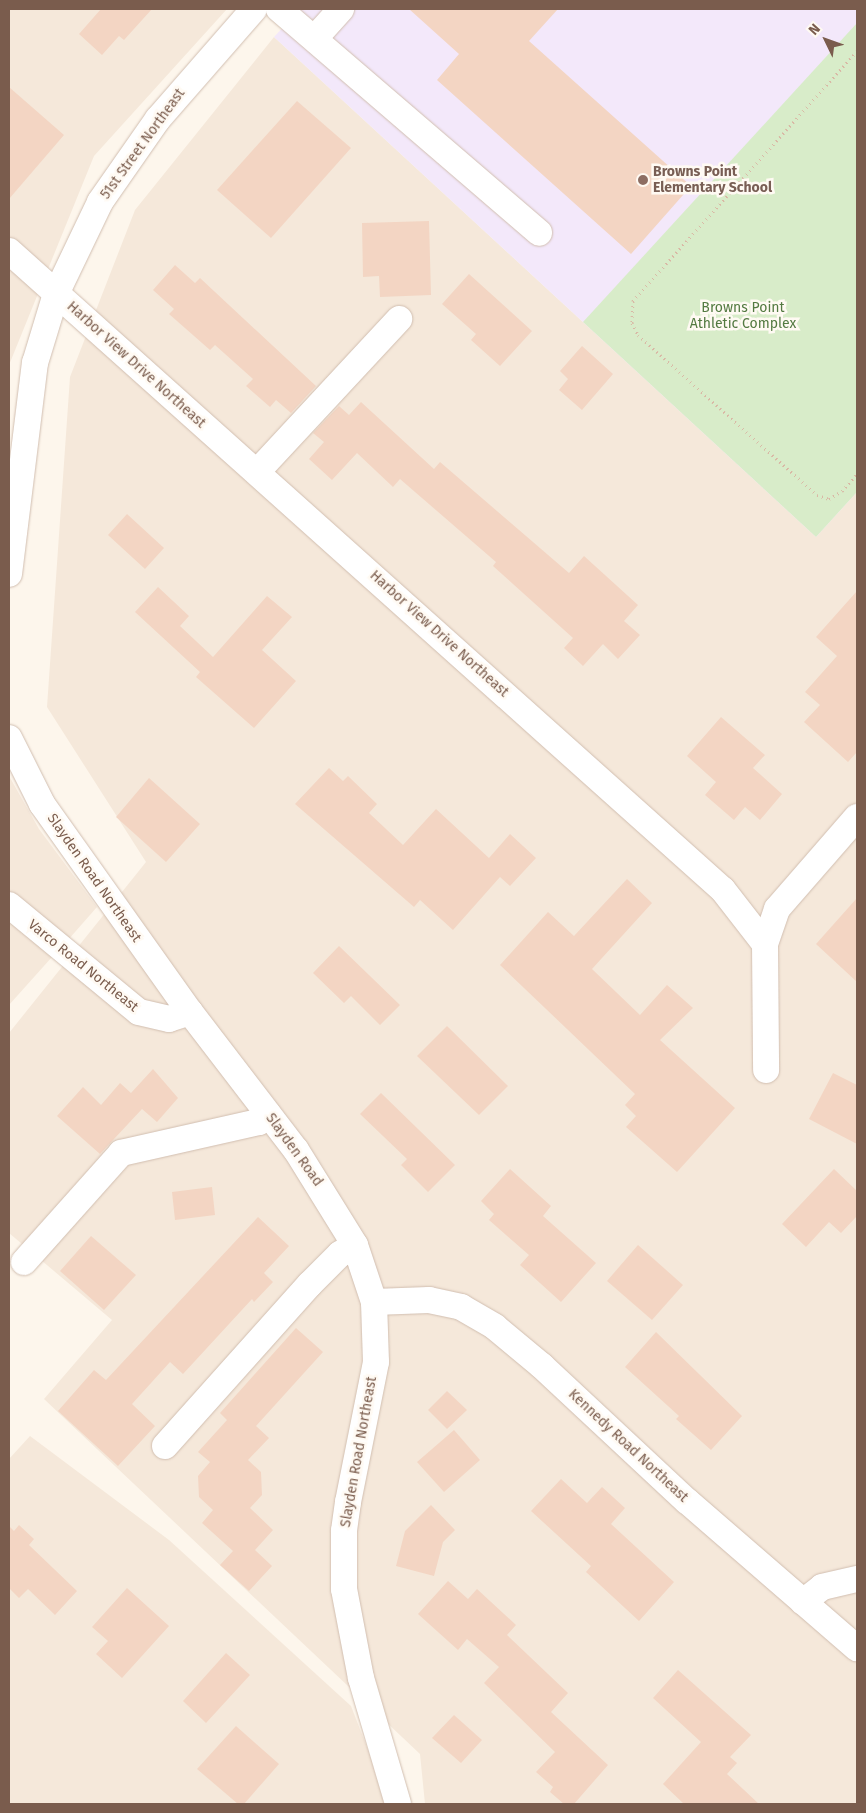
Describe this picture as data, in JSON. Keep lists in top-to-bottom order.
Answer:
{
  "streets": {
    "street": [
      "51st Street Northeast",
      "Harbor View Drive Northeast",
      "Slayden Road Northeast",
      "Varco Road Northeast",
      "Slayden Road",
      "Kennedy Road Northeast"
    ]
  },
  "crossings": [
    ["51st Street Northeast", "Harbor View Drive Northeast"],
    ["Slayden Road Northeast", "Varco Road Northeast"],
    ["Slayden Road Northeast", "Slayden Road"],
    ["Slayden Road Northeast", "Kennedy Road Northeast"],
    ["Varco Road Northeast", "Slayden Road"],
    ["Slayden Road", "Kennedy Road Northeast"]
  ],
  "parks": ["Browns Point Athletic Complex"],
  "places": ["Browns Point Elementary School"],
  "north": "top left"
}
